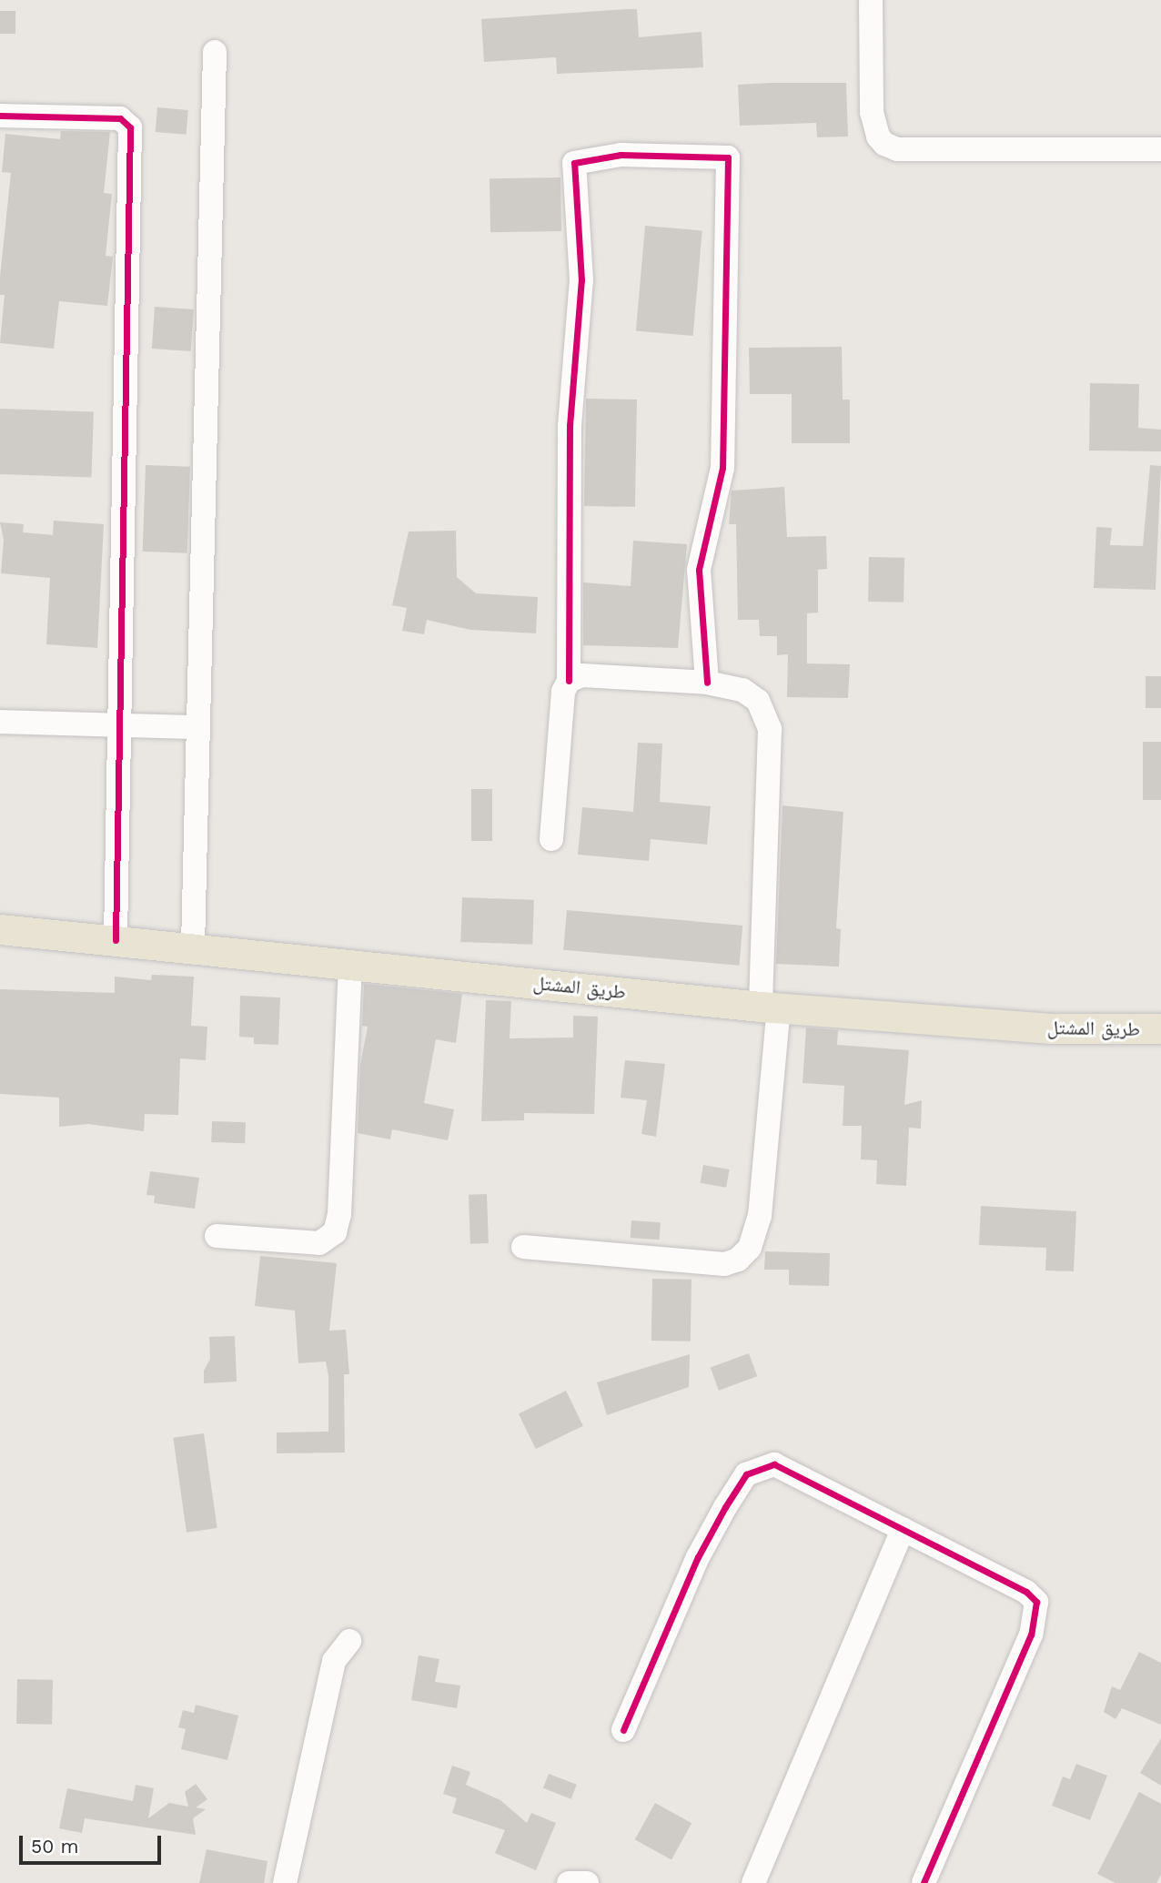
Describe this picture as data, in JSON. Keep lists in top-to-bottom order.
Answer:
{
  "streets": {
    "main road": ["طريق المشتل"]
  },
  "scale_bar": "50 m"
}
